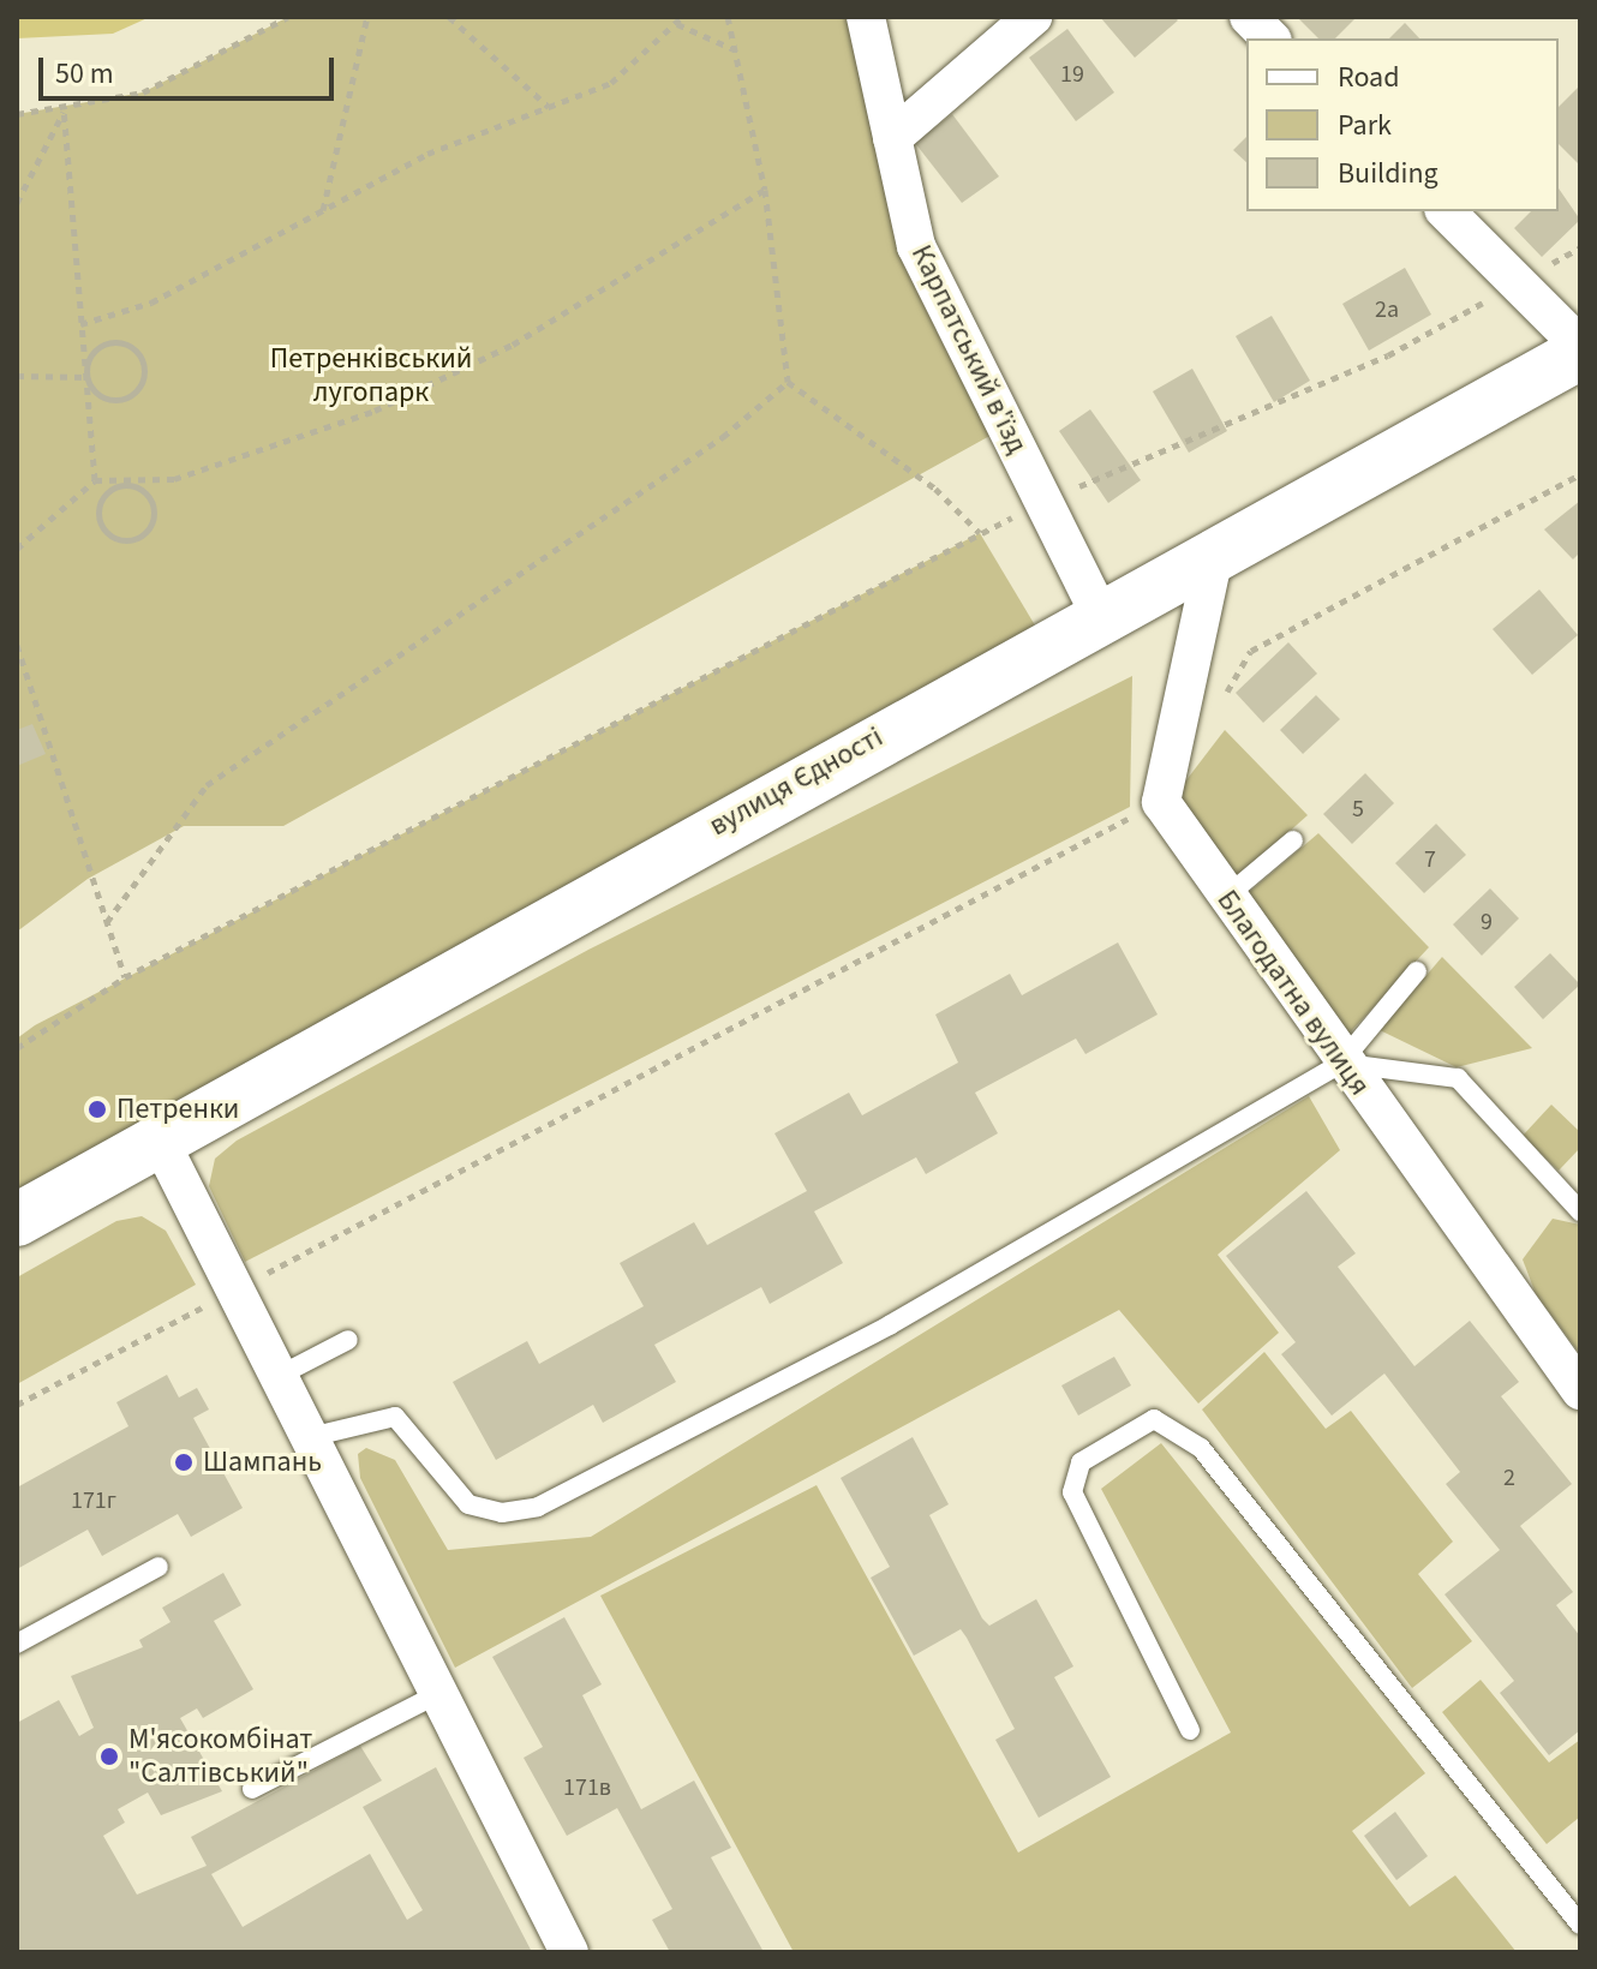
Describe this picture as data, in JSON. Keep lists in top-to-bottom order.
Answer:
{
  "streets": {
    "street": ["Карпатський в'їзд", "вулиця Єдності", "Благодатна вулиця"]
  },
  "crossings": [
    ["Карпатський в'їзд", "вулиця Єдності"]
  ],
  "parks": ["Петренківський лугопарк"],
  "places": ["Петренки", "Шампань", "М'ясокомбінат \"Салтівський\""],
  "house_numbers": [
    "19",
    "2а",
    "5",
    "7",
    "9",
    "2",
    "171г",
    "171в"
  ],
  "legend": ["Road", "Park", "Building"],
  "scale_bar": "50 m"
}
